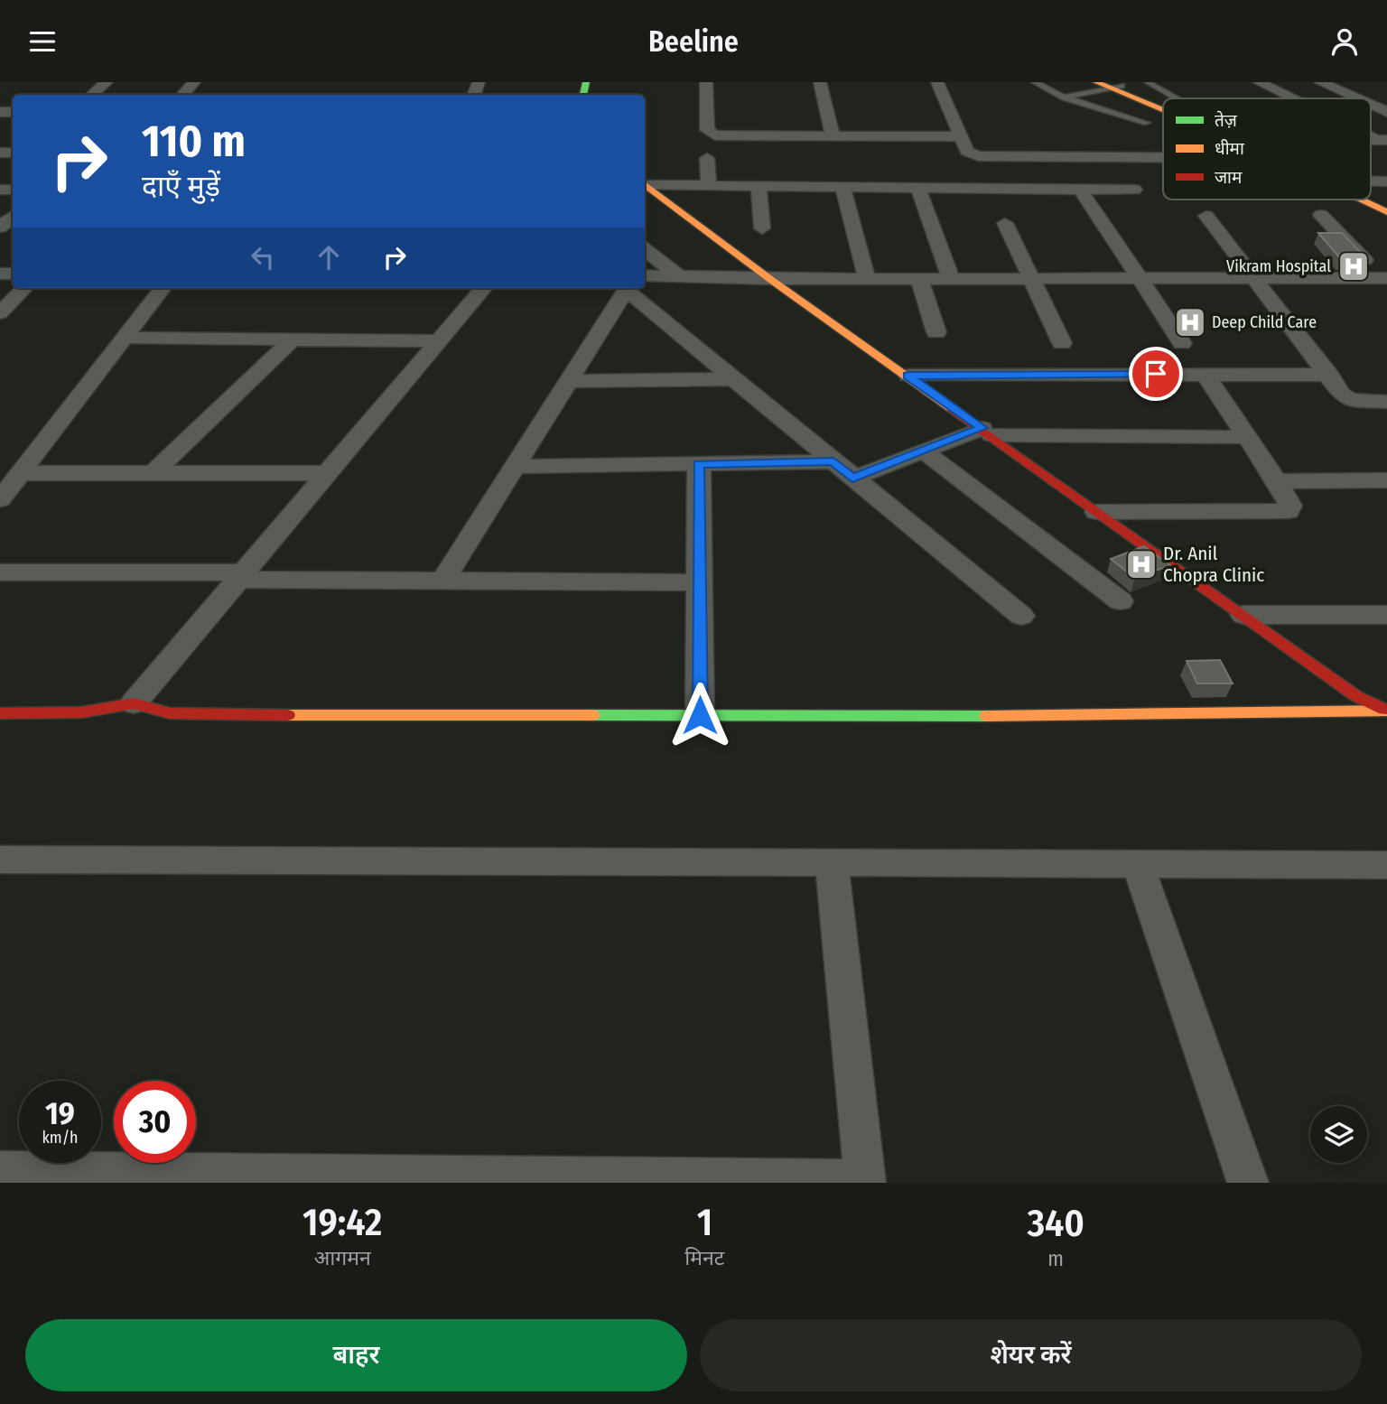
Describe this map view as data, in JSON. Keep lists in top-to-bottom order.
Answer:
{
  "places": {
    "hospital": ["Vikram Hospital", "Deep Child Care", "Dr. Anil Chopra Clinic"]
  },
  "legend": ["तेज़", "धीमा", "जाम"],
  "page": {
    "header": "Beeline",
    "turn": ["110 m", "दाएँ मुड़ें"],
    "speed": "19 km/h",
    "limit": "30",
    "eta": [
      "19:42",
      "आगमन",
      "1",
      "मिनट",
      "340",
      "m"
    ],
    "buttons": ["बाहर", "शेयर करें"]
  }
}
